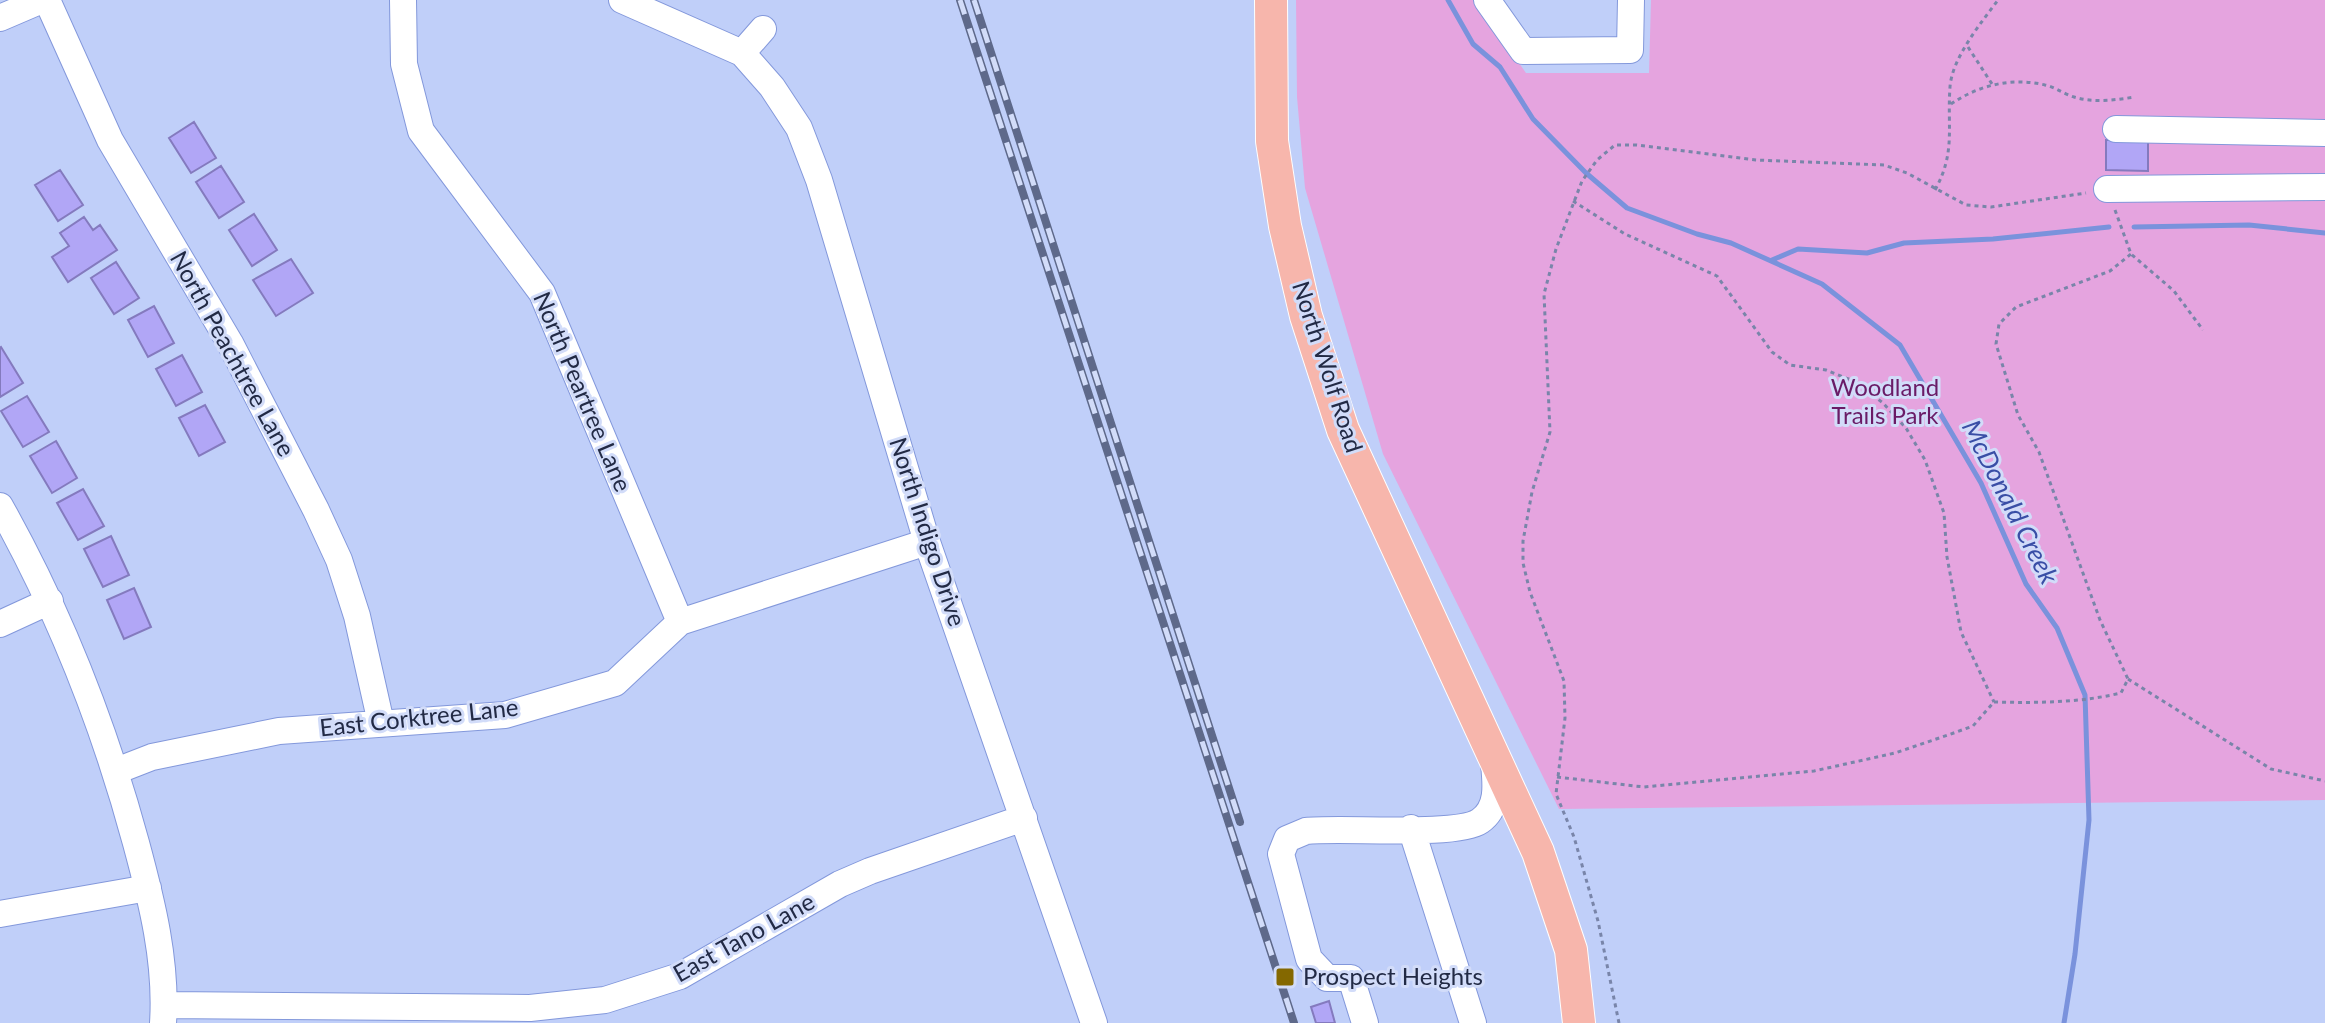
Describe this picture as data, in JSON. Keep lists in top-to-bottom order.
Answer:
{
  "streets": {
    "main road": ["North Wolf Road"],
    "street": [
      "North Peachtree Lane",
      "North Peartree Lane",
      "North Indigo Drive",
      "East Corktree Lane",
      "East Tano Lane"
    ]
  },
  "crossings": [
    ["North Peachtree Lane", "East Corktree Lane"],
    ["North Peartree Lane", "East Corktree Lane"],
    ["North Indigo Drive", "East Corktree Lane"],
    ["North Indigo Drive", "East Tano Lane"]
  ],
  "water": ["McDonald Creek"],
  "parks": ["Woodland Trails Park"],
  "places": {
    "transit": ["Prospect Heights"]
  }
}
